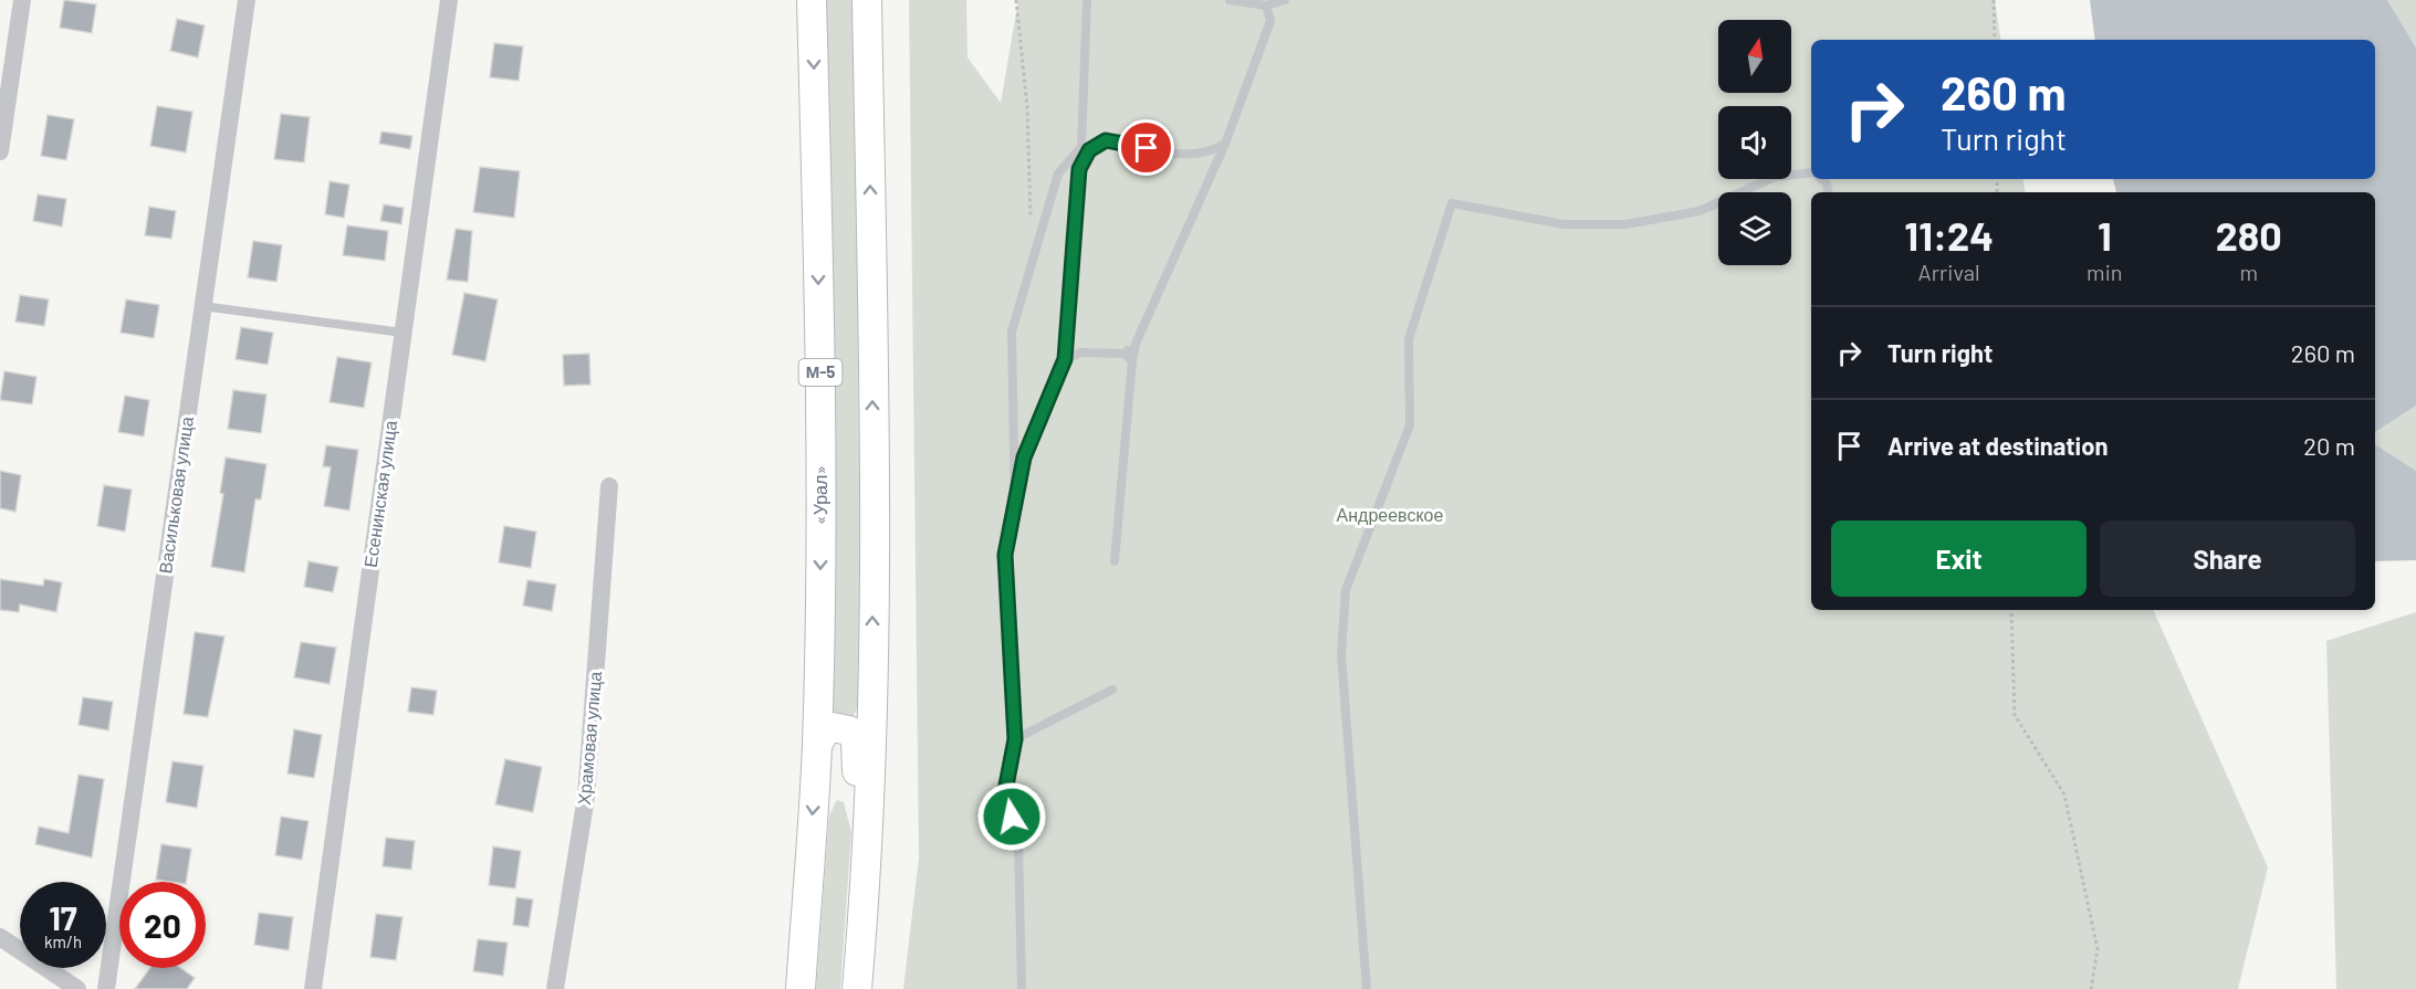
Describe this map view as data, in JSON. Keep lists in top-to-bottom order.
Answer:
{
  "streets": {
    "main road": ["М-5", "«Урал»"],
    "street": ["Есенинская улица", "Васильковая улица", "Храмовая улица"]
  },
  "parks": ["Андреевское"],
  "north": "top",
  "page": {
    "turn": ["260 m", "Turn right"],
    "eta": [
      "11:24",
      "Arrival",
      "1",
      "min",
      "280",
      "m"
    ],
    "list": [
      {
        "name": "Turn right",
        "value": "260 m"
      },
      {
        "name": "Arrive at destination",
        "value": "20 m"
      }
    ],
    "buttons": ["Exit", "Share"],
    "speed": "17 km/h",
    "limit": "20"
  }
}
